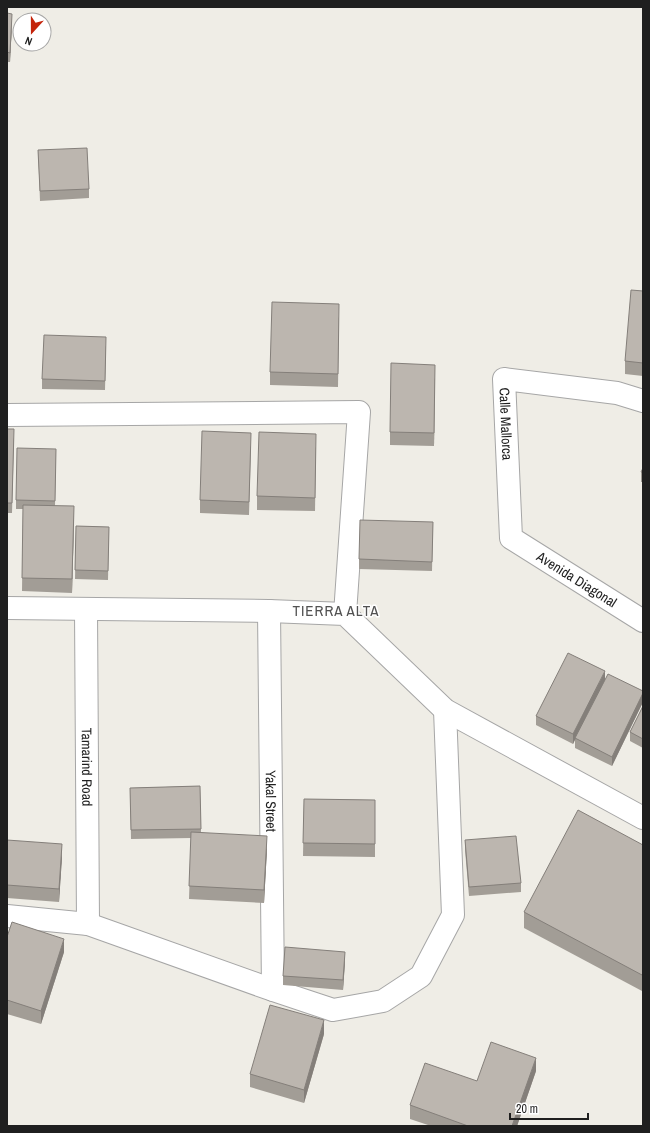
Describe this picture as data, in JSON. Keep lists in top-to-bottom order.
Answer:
{
  "streets": {
    "street": [
      "Calle Mallorca",
      "Avenida Diagonal",
      "Tamarind Road",
      "Yakal Street"
    ]
  },
  "crossings": [
    ["Calle Mallorca", "Avenida Diagonal"]
  ],
  "districts": ["TIERRA ALTA"],
  "scale_bar": "20 m",
  "north": "bottom"
}
